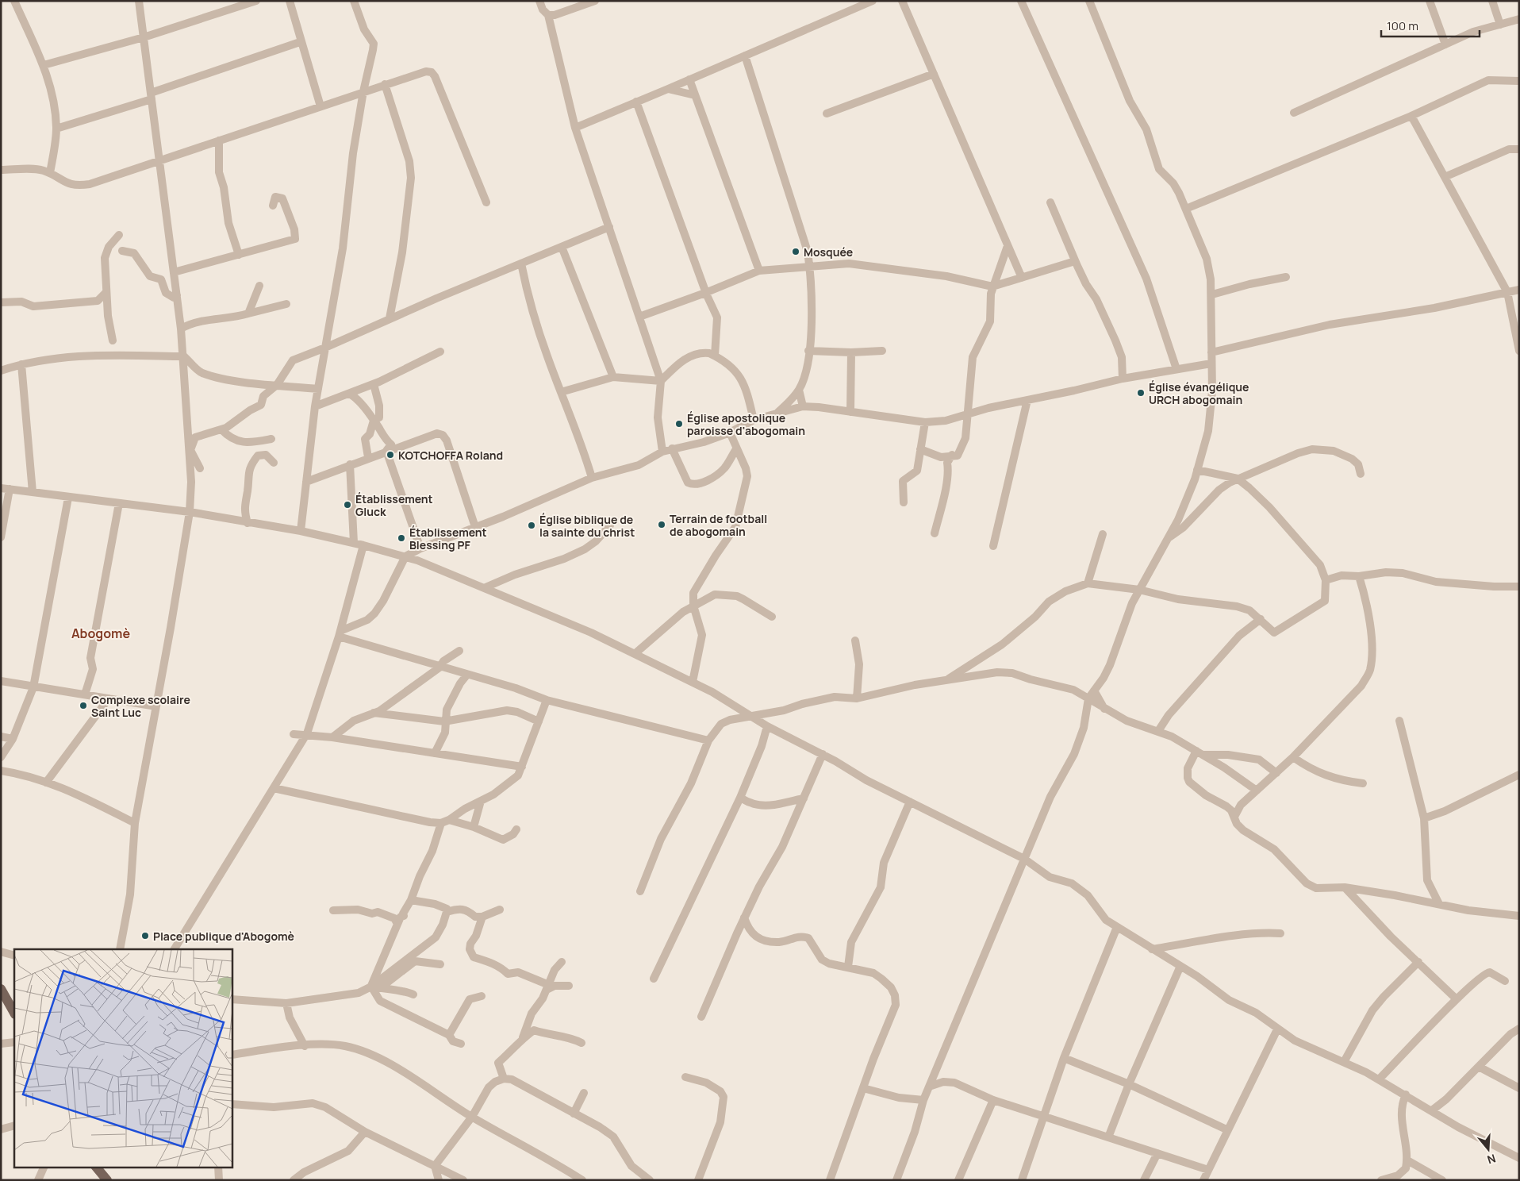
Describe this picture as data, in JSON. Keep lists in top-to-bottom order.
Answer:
{
  "districts": ["Abogomè"],
  "places": [
    "Mosquée",
    "Église évangélique URCH abogomain",
    "Église apostolique paroisse d'abogomain",
    "KOTCHOFFA Roland",
    "Établissement Gluck",
    "Terrain de football de abogomain",
    "Église biblique de la sainte du christ",
    "Établissement Blessing PF",
    "Complexe scolaire Saint Luc",
    "Place publique d'Abogomè"
  ],
  "scale_bar": "100 m",
  "north": "bottom"
}
